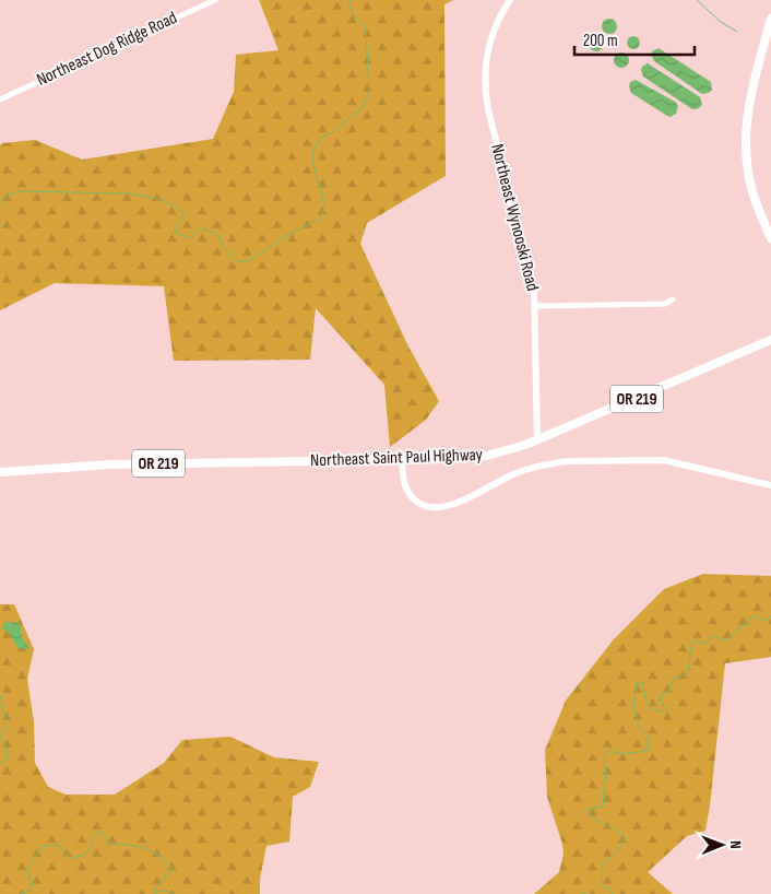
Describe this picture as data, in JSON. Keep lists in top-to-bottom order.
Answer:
{
  "streets": {
    "highway": ["OR 219", "Northeast Saint Paul Highway"],
    "main road": ["Northeast Wynooski Road"],
    "street": ["Northeast Dog Ridge Road"]
  },
  "crossings": [
    ["Northeast Wynooski Road", "Northeast Saint Paul Highway"]
  ],
  "scale_bar": "200 m",
  "north": "right"
}
